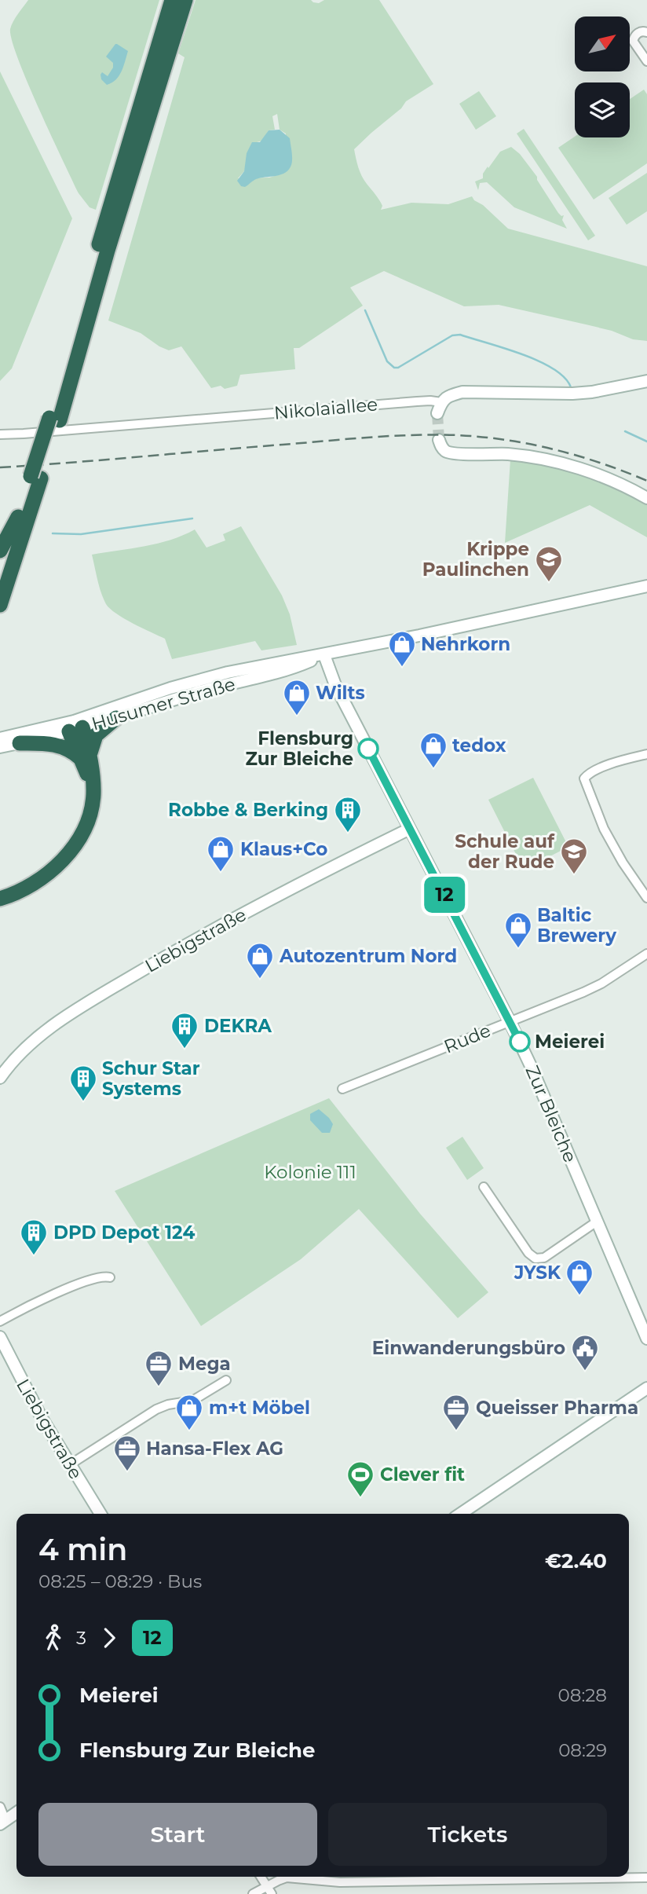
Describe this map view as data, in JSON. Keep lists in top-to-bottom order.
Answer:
{
  "streets": {
    "street": [
      "Nikolaiallee",
      "Husumer Straße",
      "Liebigstraße",
      "Rude",
      "Zur Bleiche"
    ]
  },
  "crossings": [
    ["Husumer Straße", "Zur Bleiche"],
    ["Liebigstraße", "Zur Bleiche"],
    ["Rude", "Zur Bleiche"]
  ],
  "parks": ["Kolonie 111"],
  "places": {
    "school or university": ["Krippe Paulinchen", "Schule auf der Rude"],
    "shop": [
      "Nehrkorn",
      "Wilts",
      "tedox",
      "Klaus+Co",
      "Baltic Brewery",
      "Autozentrum Nord",
      "JYSK",
      "m+t Möbel"
    ],
    "other": ["Flensburg Zur Bleiche", "Meierei"],
    "building": [
      "Robbe & Berking",
      "DEKRA",
      "Schur Star Systems",
      "DPD Depot 124"
    ],
    "public building": ["Einwanderungsbüro"],
    "office": ["Mega", "Queisser Pharma", "Hansa-Flex AG"],
    "sports": ["Clever fit"]
  },
  "lines": ["bus line 12"],
  "north": "top right",
  "page": {
    "on_map": "12",
    "heading": ["4 min", "08:25 – 08:29 · Bus", "€2.40"],
    "legs": ["3", "12"],
    "list": [
      {
        "name": "Meierei",
        "value": "08:28"
      },
      {
        "name": "Flensburg Zur Bleiche",
        "value": "08:29"
      }
    ],
    "buttons": ["Start", "Tickets"]
  }
}
